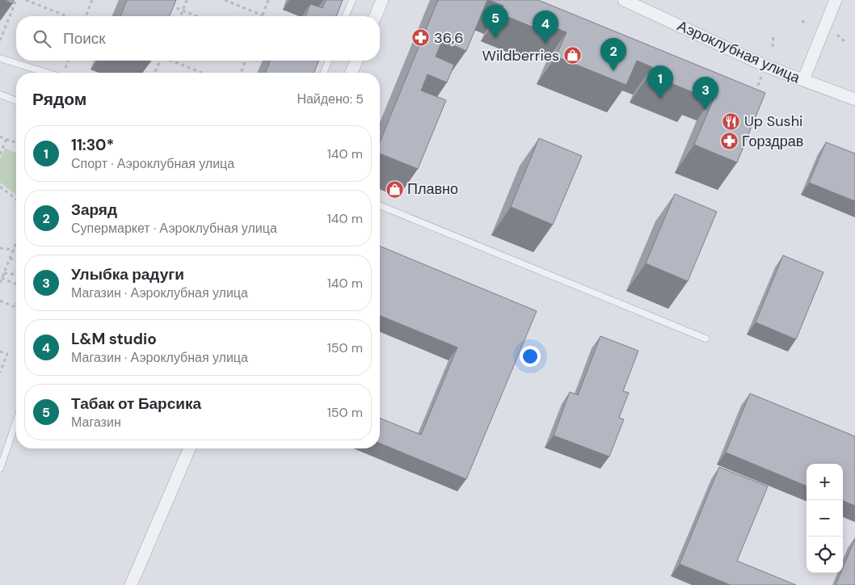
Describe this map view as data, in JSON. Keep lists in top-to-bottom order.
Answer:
{
  "streets": {
    "street": ["Аэроклубная улица"]
  },
  "places": {
    "pharmacy": ["36,6", "Горздрав"],
    "shop": ["Wildberries", "Плавно"],
    "restaurant": ["Up Sushi"]
  },
  "page": {
    "pins": [
      "5",
      "4",
      "2",
      "1",
      "3"
    ],
    "search": "Поиск",
    "heading": ["Рядом", "Найдено: 5"],
    "list": [
      {
        "mark": "1",
        "name": "11:30*",
        "note": "Спорт · Аэроклубная улица",
        "value": "140 m"
      },
      {
        "mark": "2",
        "name": "Заряд",
        "note": "Супермаркет · Аэроклубная улица",
        "value": "140 m"
      },
      {
        "mark": "3",
        "name": "Улыбка радуги",
        "note": "Магазин · Аэроклубная улица",
        "value": "140 m"
      },
      {
        "mark": "4",
        "name": "L&M studio",
        "note": "Магазин · Аэроклубная улица",
        "value": "150 m"
      },
      {
        "mark": "5",
        "name": "Табак от Барсика",
        "note": "Магазин",
        "value": "150 m"
      }
    ],
    "map_buttons": ["+", "−"]
  }
}
